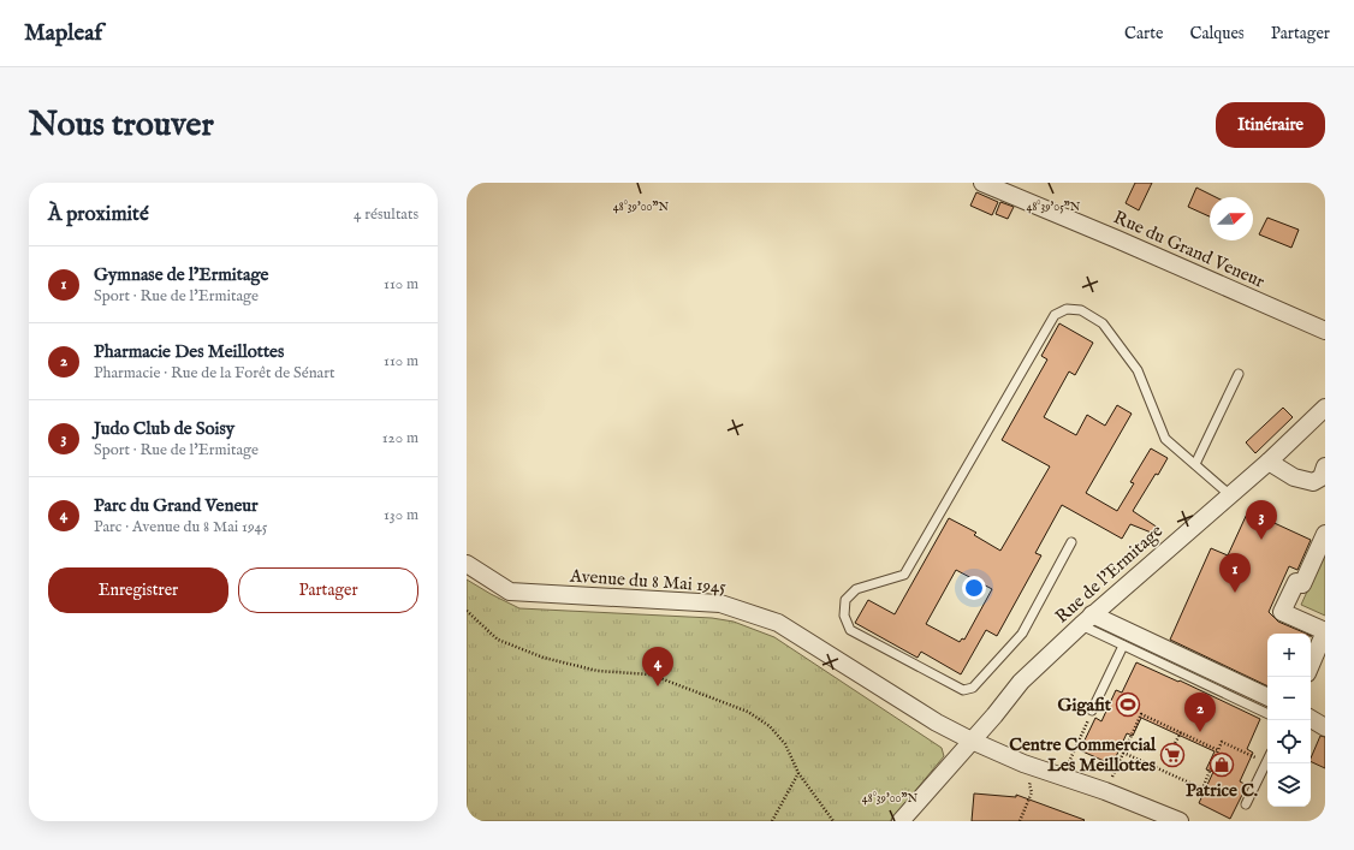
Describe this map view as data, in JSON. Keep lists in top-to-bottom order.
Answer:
{
  "streets": {
    "street": ["Rue du Grand Veneur", "Rue de l'Ermitage", "Avenue du 8 Mai 1945"]
  },
  "crossings": [
    ["Rue de l'Ermitage", "Avenue du 8 Mai 1945"]
  ],
  "places": {
    "sports": ["Gigafit"],
    "supermarket": ["Centre Commercial Les Meillottes"],
    "shop": ["Patrice C."]
  },
  "north": "right",
  "page": {
    "header": "Mapleaf",
    "nav": ["Carte", "Calques", "Partager"],
    "buttons": [
      "Itinéraire",
      ["Enregistrer", "Partager"]
    ],
    "title": "Nous trouver",
    "heading": ["À proximité", "4 résultats"],
    "list": [
      {
        "mark": "1",
        "name": "Gymnase de l’Ermitage",
        "note": "Sport · Rue de l'Ermitage",
        "value": "110 m"
      },
      {
        "mark": "2",
        "name": "Pharmacie Des Meillottes",
        "note": "Pharmacie · Rue de la Forêt de Sénart",
        "value": "110 m"
      },
      {
        "mark": "3",
        "name": "Judo Club de Soisy",
        "note": "Sport · Rue de l'Ermitage",
        "value": "120 m"
      },
      {
        "mark": "4",
        "name": "Parc du Grand Veneur",
        "note": "Parc · Avenue du 8 Mai 1945",
        "value": "130 m"
      }
    ],
    "pins": [
      "3",
      "1",
      "4",
      "2"
    ],
    "map_buttons": ["+", "−"]
  },
  "coordinates": ["48°39'00\"N", "48°39'05\"N"]
}
